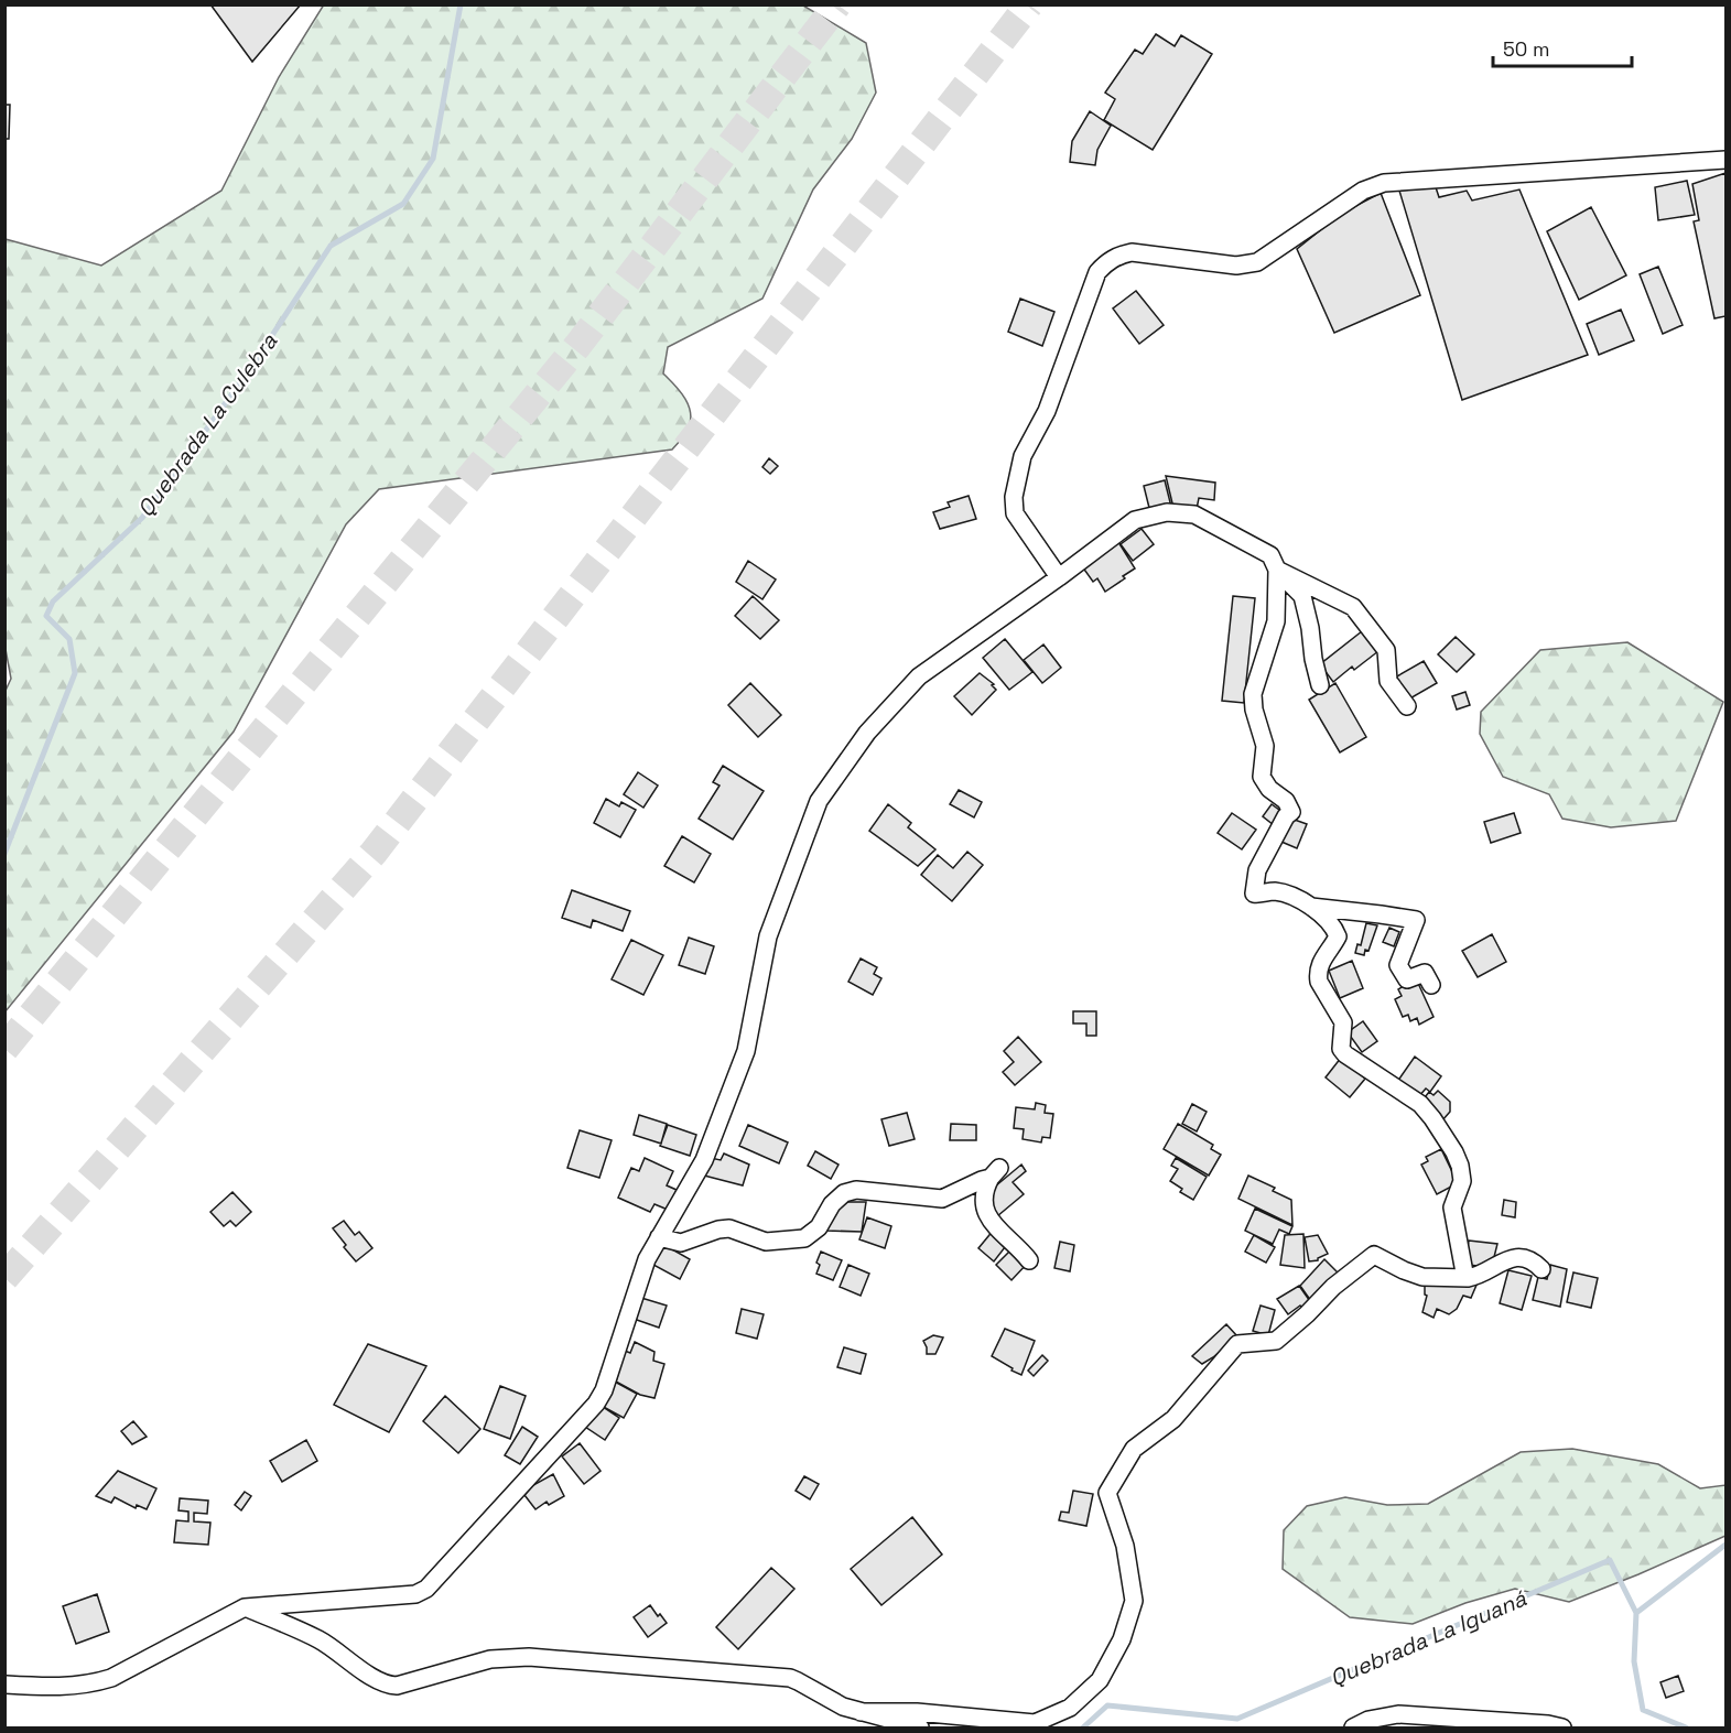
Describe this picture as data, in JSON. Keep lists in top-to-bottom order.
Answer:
{
  "water": ["Quebrada La Culebra", "Quebrada La Iguaná"],
  "scale_bar": "50 m"
}
